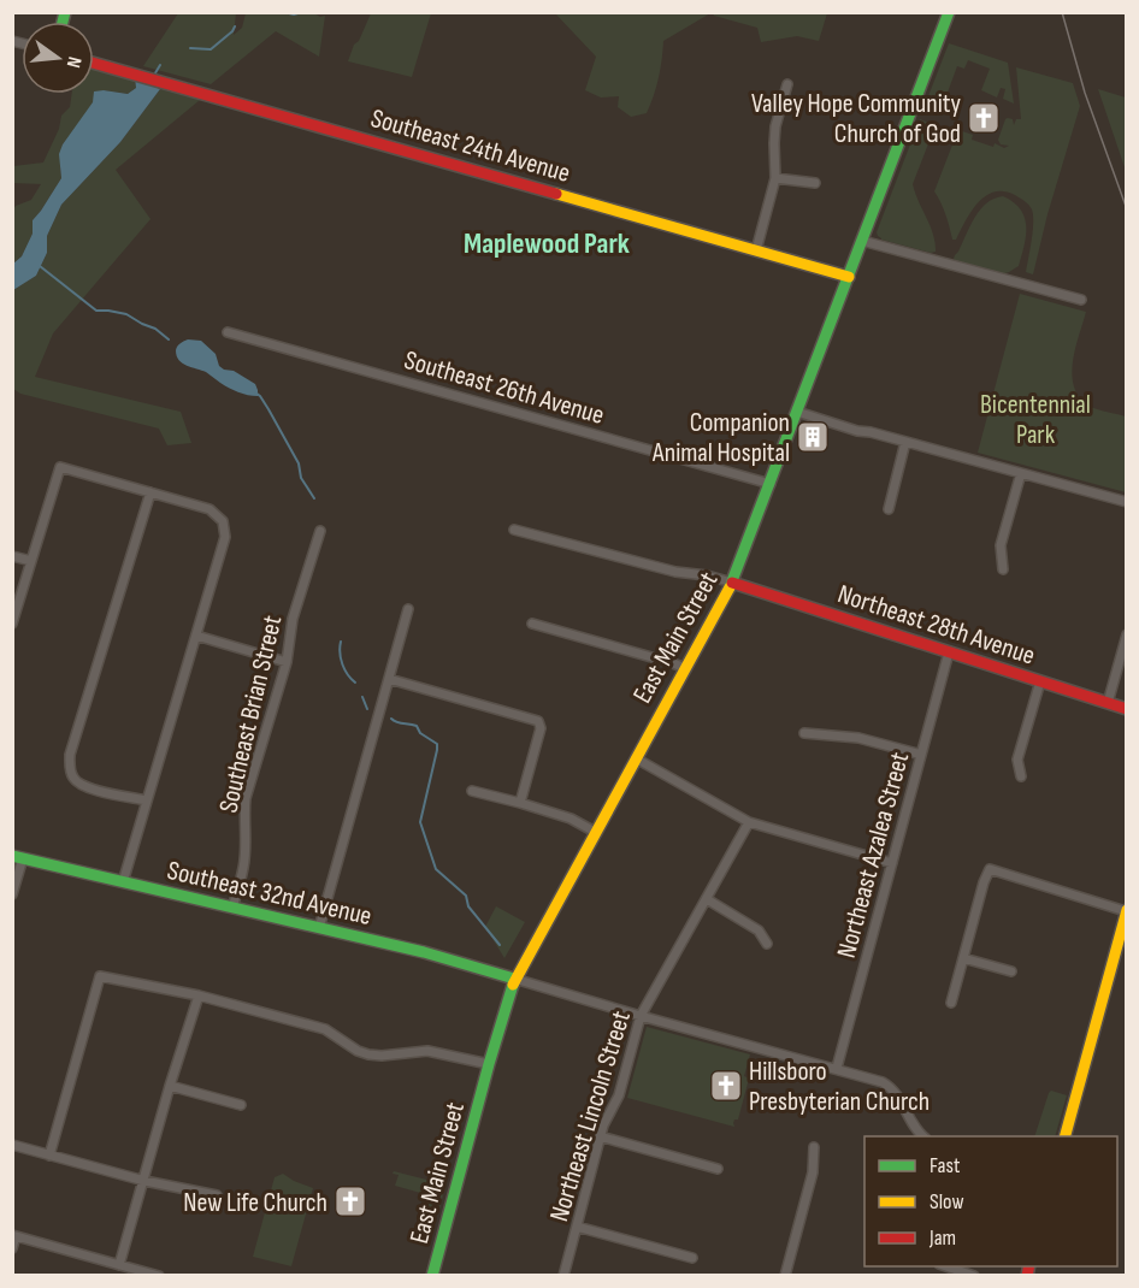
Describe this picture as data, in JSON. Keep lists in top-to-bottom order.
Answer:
{
  "streets": {
    "main road": [
      "Southeast 24th Avenue",
      "Northeast 28th Avenue",
      "East Main Street",
      "Southeast 32nd Avenue"
    ],
    "street": [
      "Southeast 26th Avenue",
      "Southeast Brian Street",
      "Northeast Azalea Street",
      "Northeast Lincoln Street"
    ]
  },
  "crossings": [
    ["Southeast 24th Avenue", "East Main Street"],
    ["Southeast 26th Avenue", "East Main Street"],
    ["Northeast 28th Avenue", "East Main Street"],
    ["Northeast 28th Avenue", "Northeast Azalea Street"],
    ["East Main Street", "Southeast 32nd Avenue"],
    ["Southeast Brian Street", "Southeast 32nd Avenue"]
  ],
  "districts": ["Maplewood Park"],
  "parks": ["Bicentennial Park"],
  "places": {
    "church": ["Valley Hope Community Church of God", "Hillsboro Presbyterian Church", "New Life Church"],
    "building": ["Companion Animal Hospital"]
  },
  "legend": ["Fast", "Slow", "Jam"],
  "north": "right"
}
